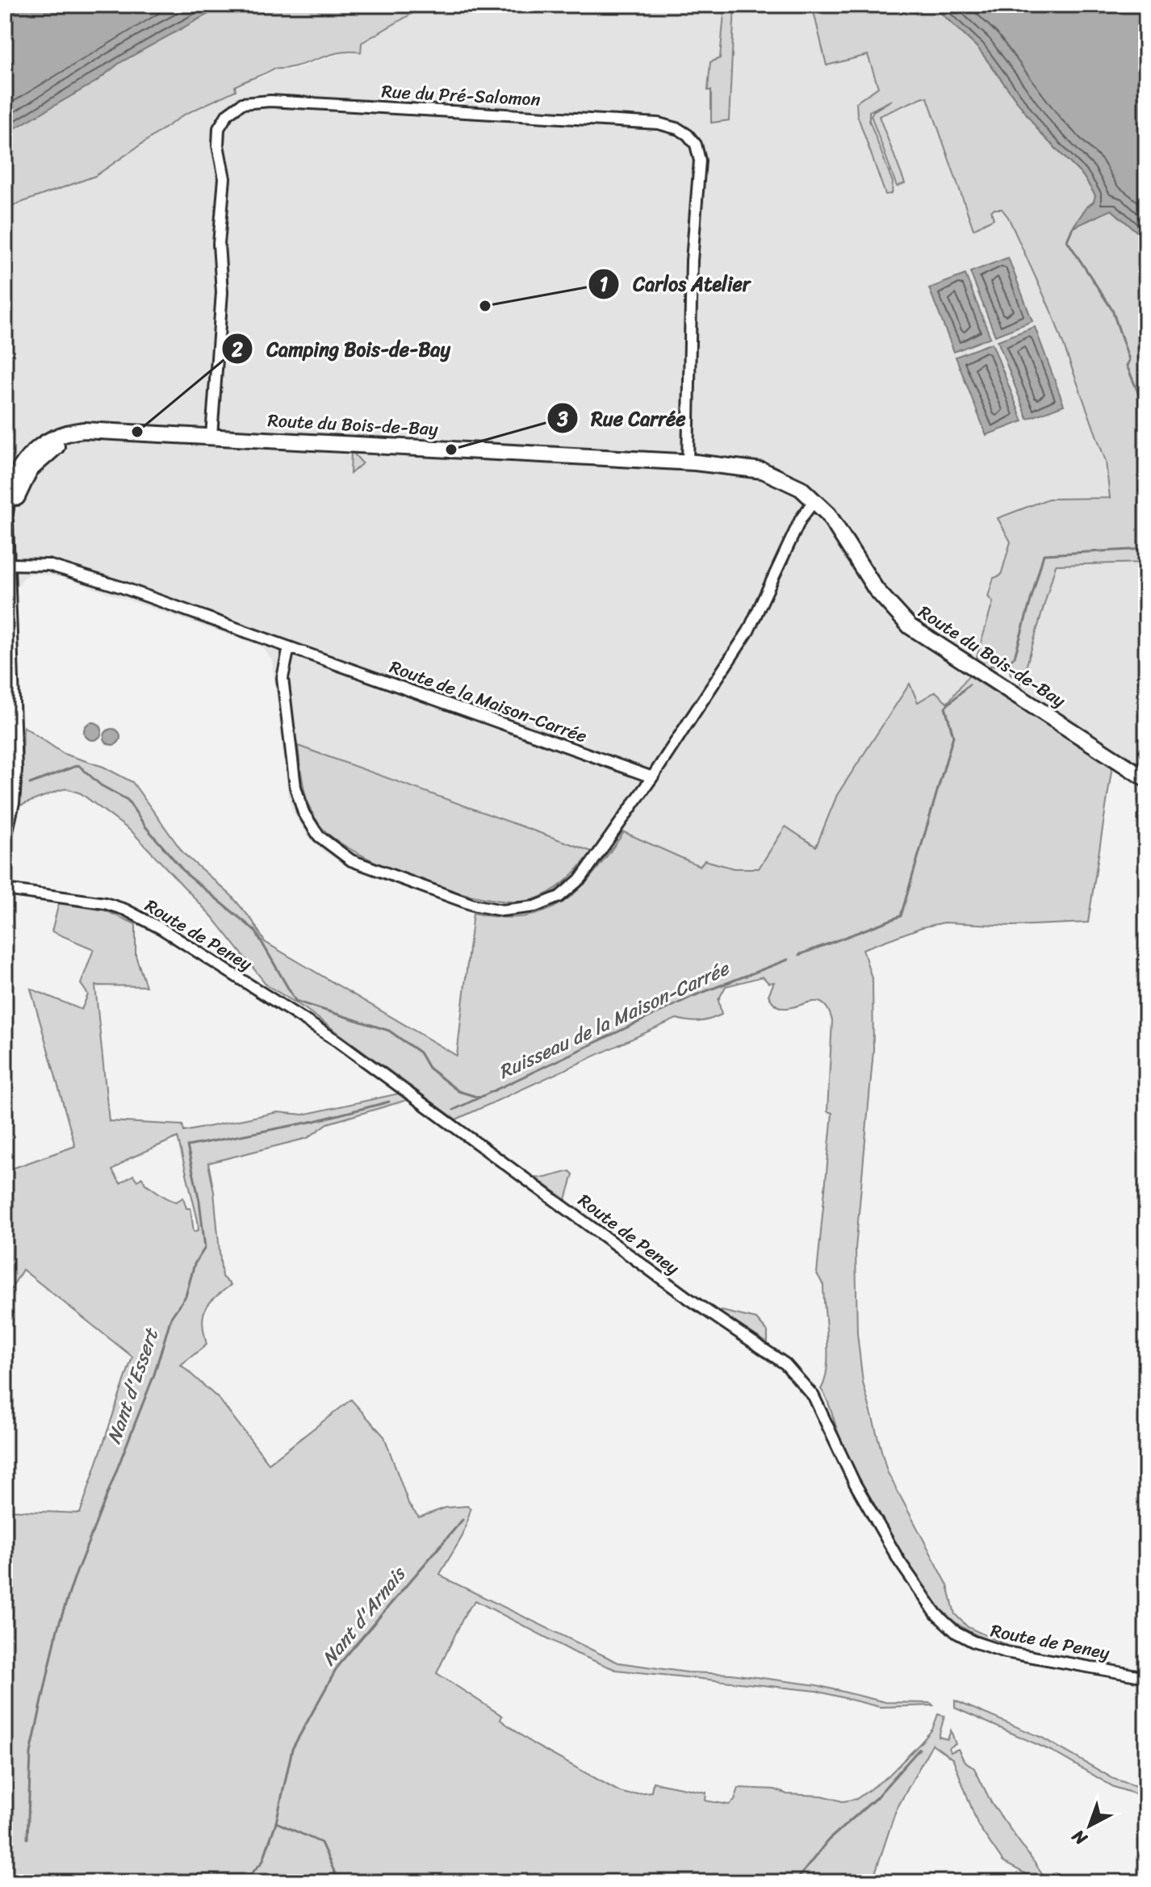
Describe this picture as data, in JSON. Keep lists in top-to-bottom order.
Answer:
{
  "streets": {
    "main road": ["Route du Bois-de-Bay"],
    "street": ["Rue du Pré-Salomon", "Route de la Maison-Carrée", "Route de Peney"]
  },
  "crossings": [
    ["Rue du Pré-Salomon", "Route du Bois-de-Bay"],
    ["Route du Bois-de-Bay", "Route de la Maison-Carrée"]
  ],
  "water": ["Ruisseau de la Maison-Carrée", "Nant d'Essert", "Nant d'Arnais"],
  "places": ["Carlos Atelier", "Camping Bois-de-Bay", "Rue Carrée"],
  "north": "bottom left"
}
